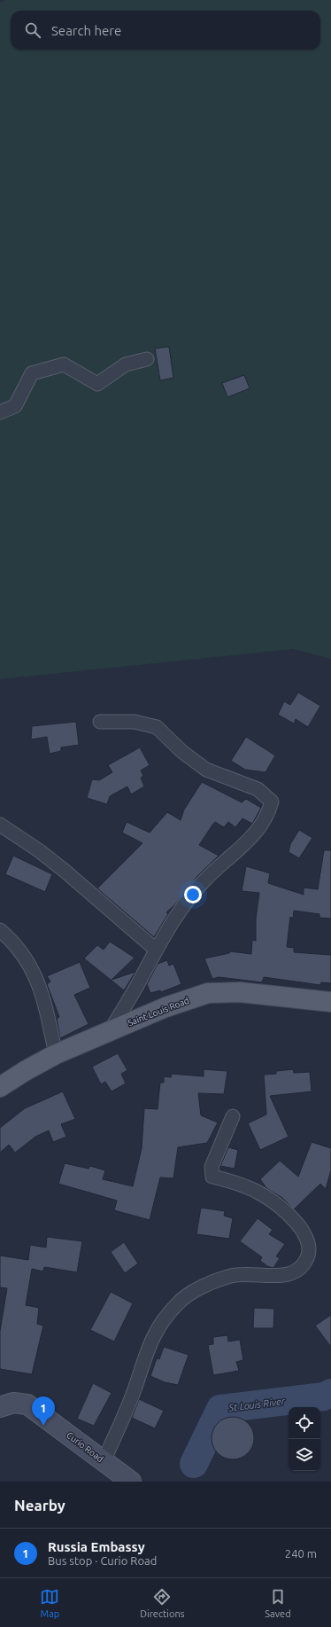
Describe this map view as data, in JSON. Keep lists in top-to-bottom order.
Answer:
{
  "streets": {
    "main road": ["Saint Louis Road", "Curio Road"]
  },
  "water": ["St Louis River"],
  "page": {
    "search": "Search here",
    "pins": "1",
    "heading": "Nearby",
    "list": [
      {
        "mark": "1",
        "name": "Russia Embassy",
        "note": "Bus stop · Curio Road",
        "value": "240 m"
      }
    ],
    "nav": ["Map", "Directions", "Saved"]
  }
}
